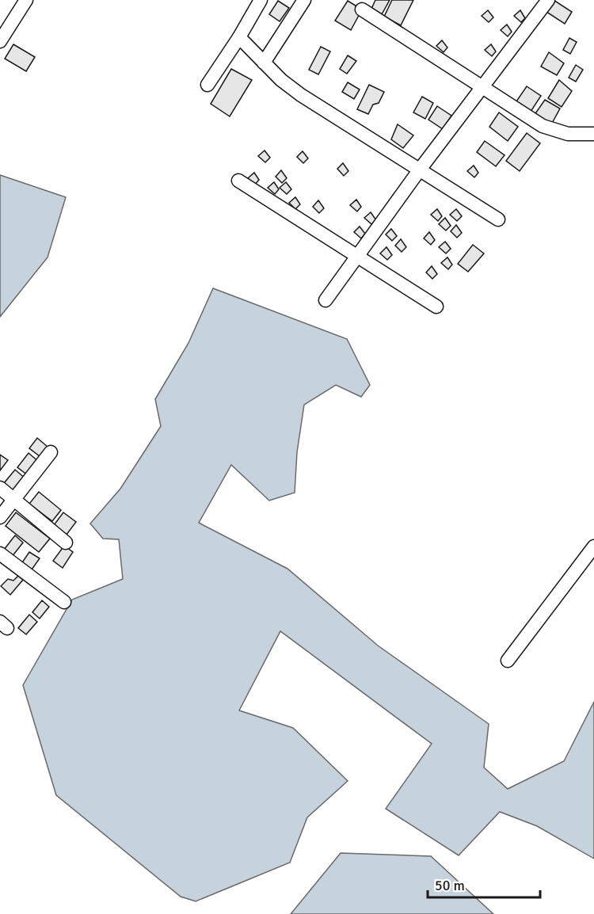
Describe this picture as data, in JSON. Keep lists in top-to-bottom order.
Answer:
{
  "scale_bar": "50 m"
}
